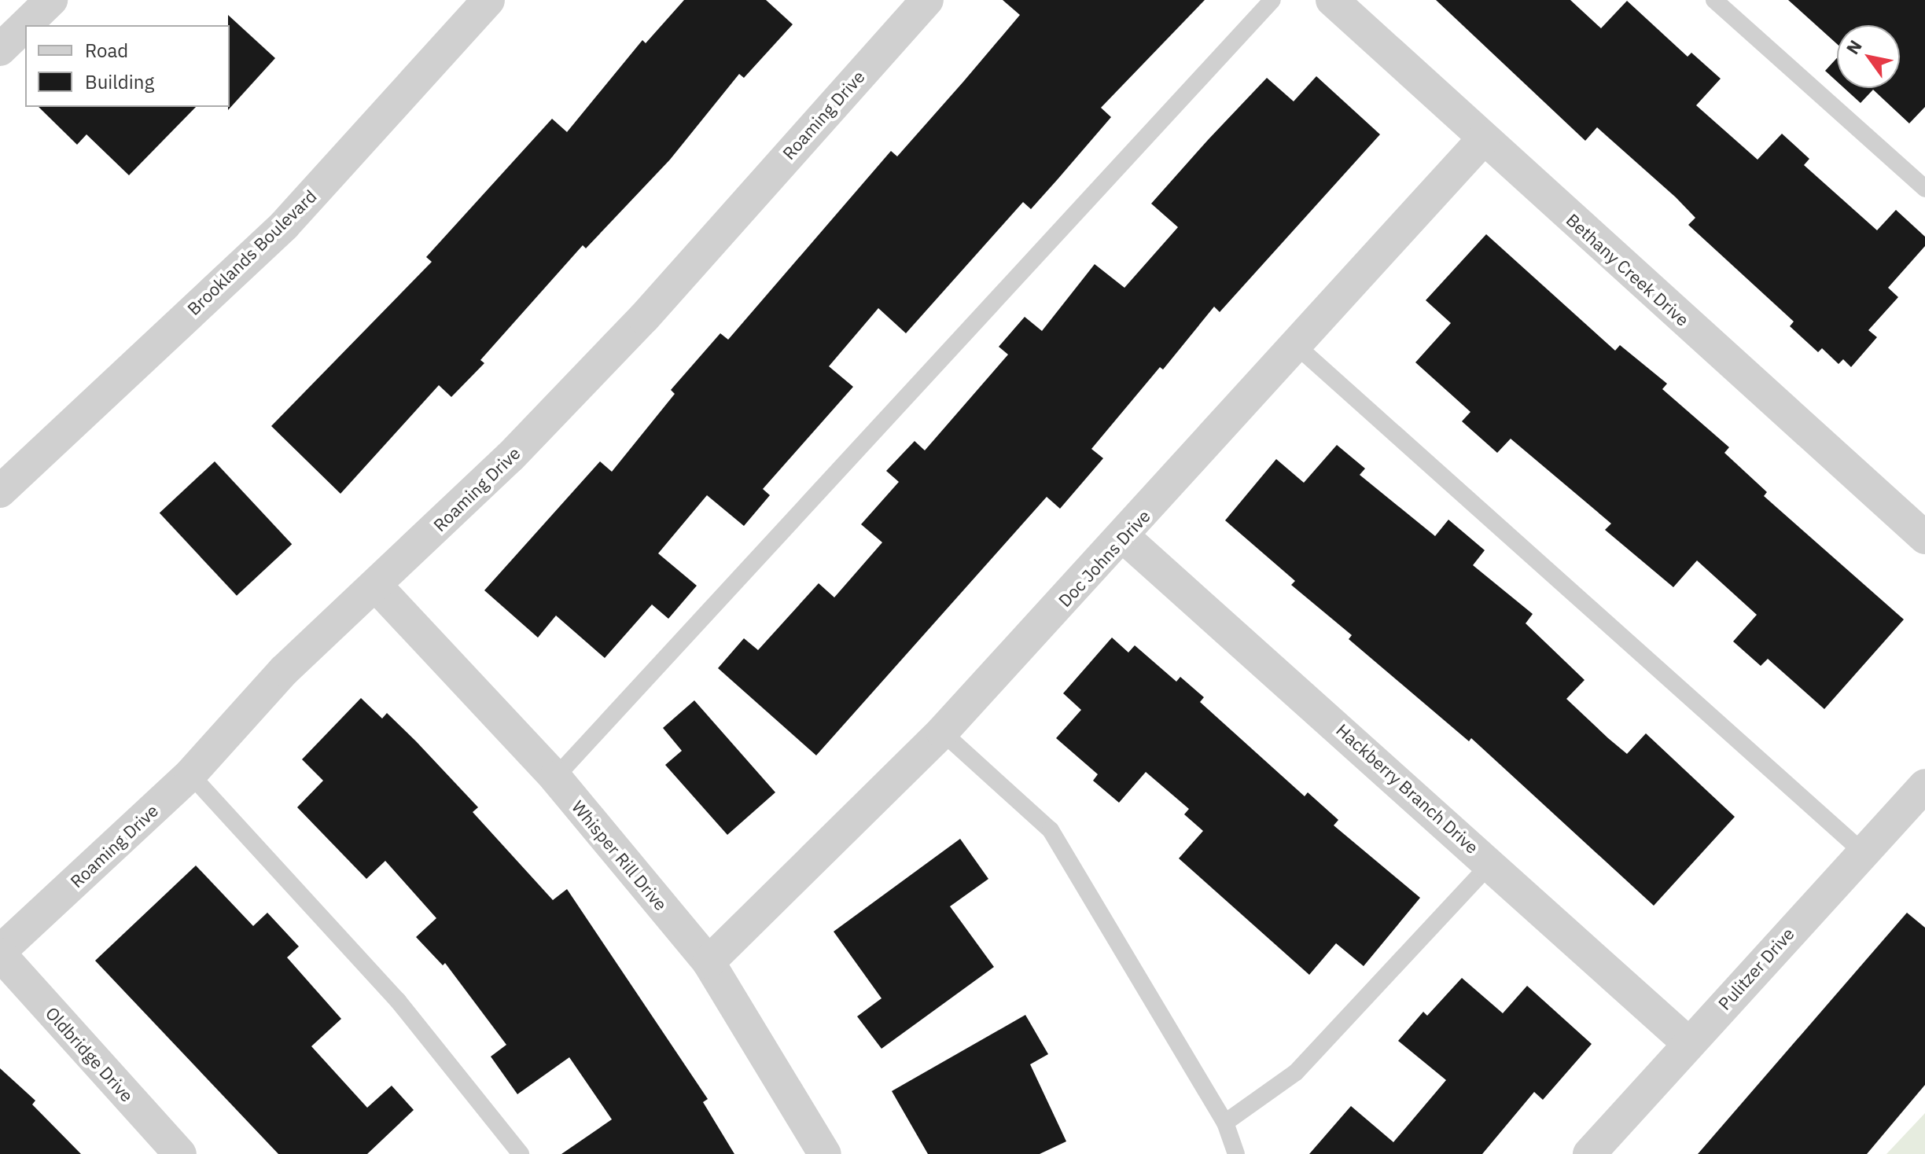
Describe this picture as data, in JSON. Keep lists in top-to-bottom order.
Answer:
{
  "streets": {
    "street": [
      "Roaming Drive",
      "Brooklands Boulevard",
      "Bethany Creek Drive",
      "Doc Johns Drive",
      "Hackberry Branch Drive",
      "Whisper Rill Drive",
      "Pulitzer Drive",
      "Oldbridge Drive"
    ]
  },
  "crossings": [
    ["Roaming Drive", "Whisper Rill Drive"],
    ["Roaming Drive", "Oldbridge Drive"],
    ["Bethany Creek Drive", "Doc Johns Drive"],
    ["Doc Johns Drive", "Hackberry Branch Drive"],
    ["Doc Johns Drive", "Whisper Rill Drive"],
    ["Hackberry Branch Drive", "Pulitzer Drive"]
  ],
  "legend": ["Road", "Building"],
  "north": "top left"
}
